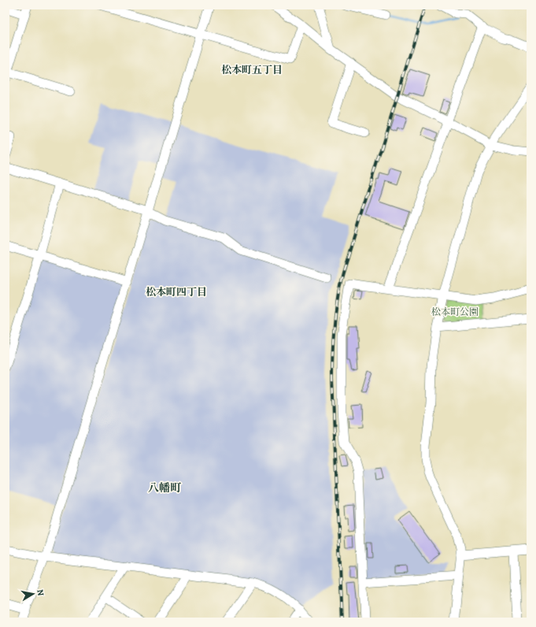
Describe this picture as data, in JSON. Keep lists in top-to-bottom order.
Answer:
{
  "districts": ["松本町五丁目", "松本町四丁目", "八幡町"],
  "parks": ["松本町公園"],
  "north": "right"
}
